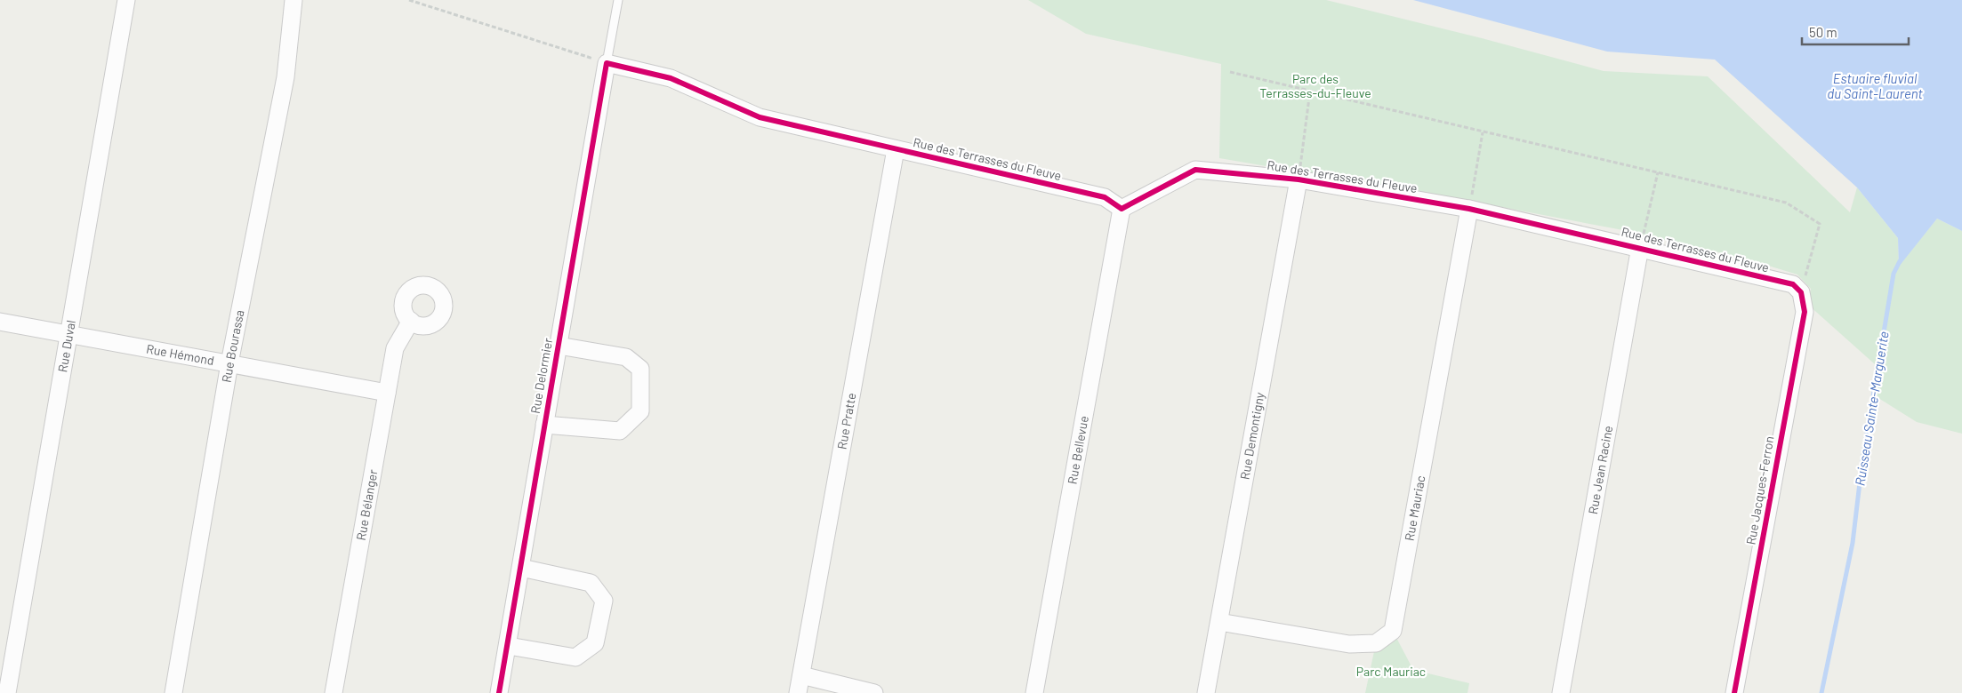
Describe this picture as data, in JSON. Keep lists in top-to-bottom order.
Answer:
{
  "streets": {
    "street": [
      "Rue des Terrasses du Fleuve",
      "Rue Duval",
      "Rue Bourassa",
      "Rue Hémond",
      "Rue Delormier",
      "Rue Pratte",
      "Rue Demontigny",
      "Rue Bellevue",
      "Rue Jean Racine",
      "Rue Jacques-Ferron",
      "Rue Bélanger",
      "Rue Mauriac"
    ]
  },
  "crossings": [
    ["Rue des Terrasses du Fleuve", "Rue Delormier"],
    ["Rue des Terrasses du Fleuve", "Rue Pratte"],
    ["Rue des Terrasses du Fleuve", "Rue Demontigny"],
    ["Rue des Terrasses du Fleuve", "Rue Bellevue"],
    ["Rue des Terrasses du Fleuve", "Rue Jean Racine"],
    ["Rue des Terrasses du Fleuve", "Rue Jacques-Ferron"],
    ["Rue des Terrasses du Fleuve", "Rue Mauriac"],
    ["Rue Duval", "Rue Hémond"],
    ["Rue Bourassa", "Rue Hémond"],
    ["Rue Hémond", "Rue Bélanger"],
    ["Rue Demontigny", "Rue Mauriac"]
  ],
  "water": ["Estuaire fluvial du Saint-Laurent", "Ruisseau Sainte-Marguerite"],
  "parks": ["Parc des Terrasses-du-Fleuve", "Parc Mauriac"],
  "scale_bar": "50 m"
}
